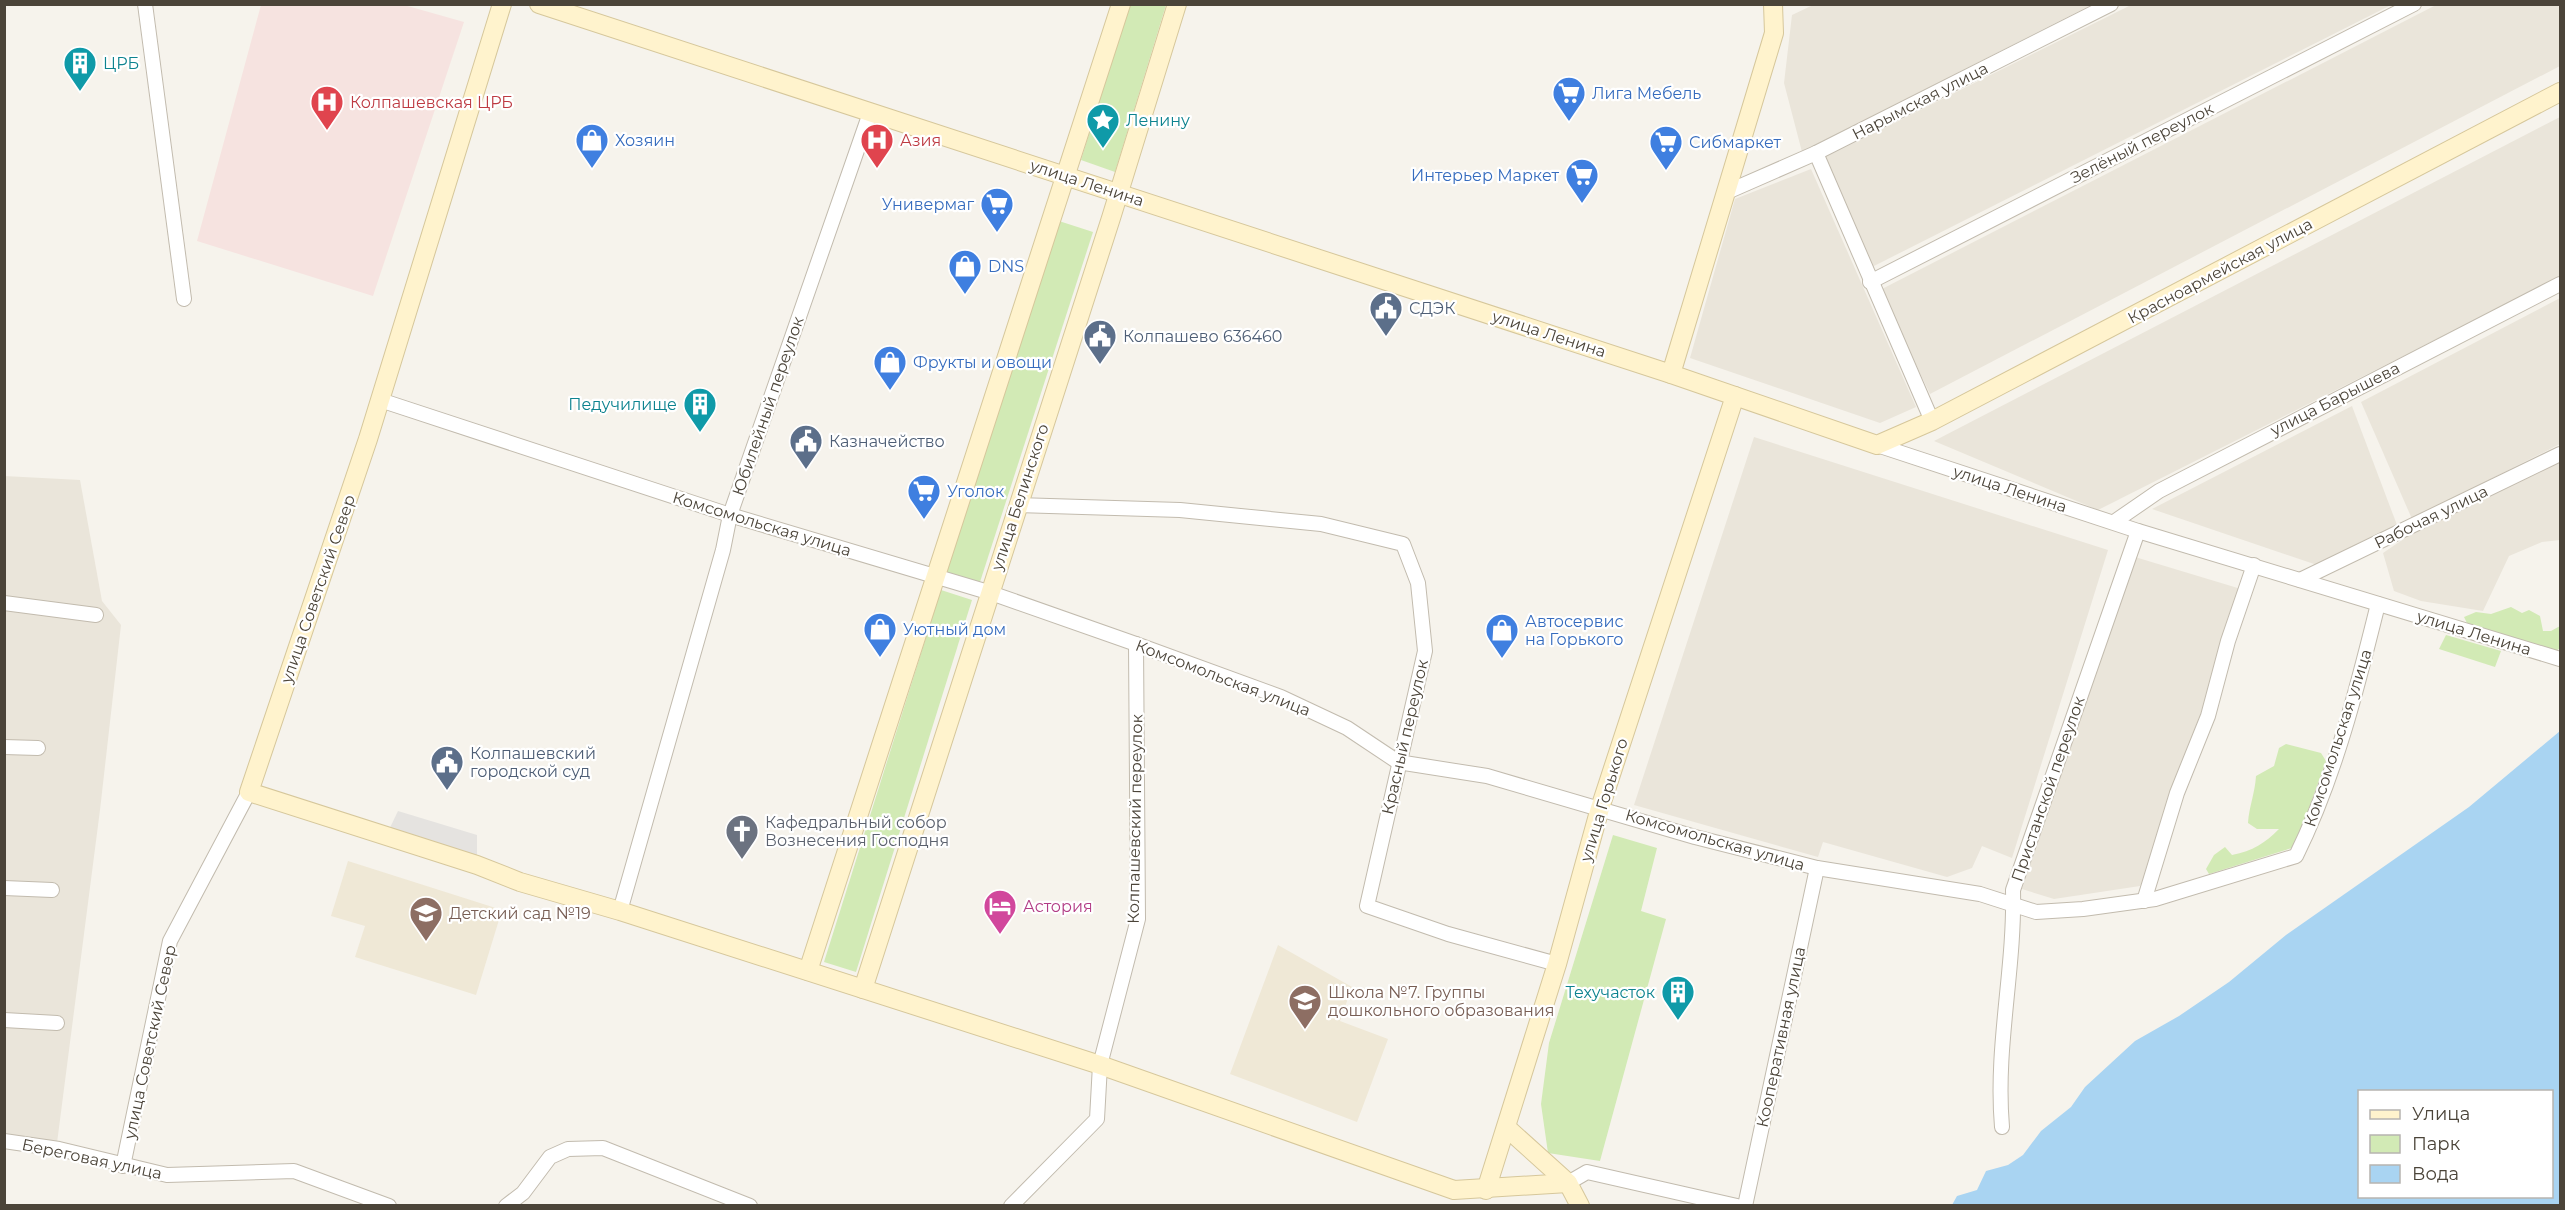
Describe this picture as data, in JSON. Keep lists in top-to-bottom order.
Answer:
{
  "streets": {
    "street": [
      "Нарымская улица",
      "Зелёный переулок",
      "улица Ленина",
      "Красноармейская улица",
      "улица Барышева",
      "Юбилейный переулок",
      "улица Белинского",
      "Рабочая улица",
      "Комсомольская улица",
      "улица Советский Север",
      "Красный переулок",
      "Пристанской переулок",
      "улица Горького",
      "Колпашевский переулок",
      "Кооперативная улица",
      "Береговая улица"
    ]
  },
  "crossings": [
    ["улица Ленина", "Красноармейская улица"],
    ["улица Ленина", "улица Барышева"],
    ["улица Ленина", "Юбилейный переулок"],
    ["улица Ленина", "улица Белинского"],
    ["улица Ленина", "Рабочая улица"],
    ["улица Ленина", "Комсомольская улица"],
    ["улица Ленина", "Пристанской переулок"],
    ["улица Ленина", "улица Горького"],
    ["Юбилейный переулок", "Комсомольская улица"],
    ["улица Белинского", "Комсомольская улица"],
    ["улица Белинского", "Красный переулок"],
    ["Комсомольская улица", "улица Советский Север"],
    ["Комсомольская улица", "Красный переулок"],
    ["Комсомольская улица", "Пристанской переулок"],
    ["Комсомольская улица", "улица Горького"],
    ["Комсомольская улица", "Колпашевский переулок"],
    ["Комсомольская улица", "Кооперативная улица"],
    ["улица Советский Север", "Береговая улица"],
    ["Красный переулок", "улица Горького"]
  ],
  "places": {
    "building": ["ЦРБ", "Педучилище", "Техучасток"],
    "supermarket": [
      "Лига Мебель",
      "Сибмаркет",
      "Интерьер Маркет",
      "Универмаг",
      "Уголок"
    ],
    "hospital": ["Колпашевская ЦРБ", "Азия"],
    "place": ["Ленину"],
    "shop": [
      "Хозяин",
      "DNS",
      "Фрукты и овощи",
      "Уютный дом",
      "Автосервис на Горького"
    ],
    "public building": [
      "СДЭК",
      "Колпашево 636460",
      "Казначейство",
      "Колпашевский городской суд"
    ],
    "church": ["Кафедральный собор Вознесения Господня"],
    "hotel": ["Астория"],
    "school or university": ["Детский сад №19", "Школа №7. Группы дошкольного образования"]
  },
  "legend": ["Улица", "Парк", "Вода"]
}
